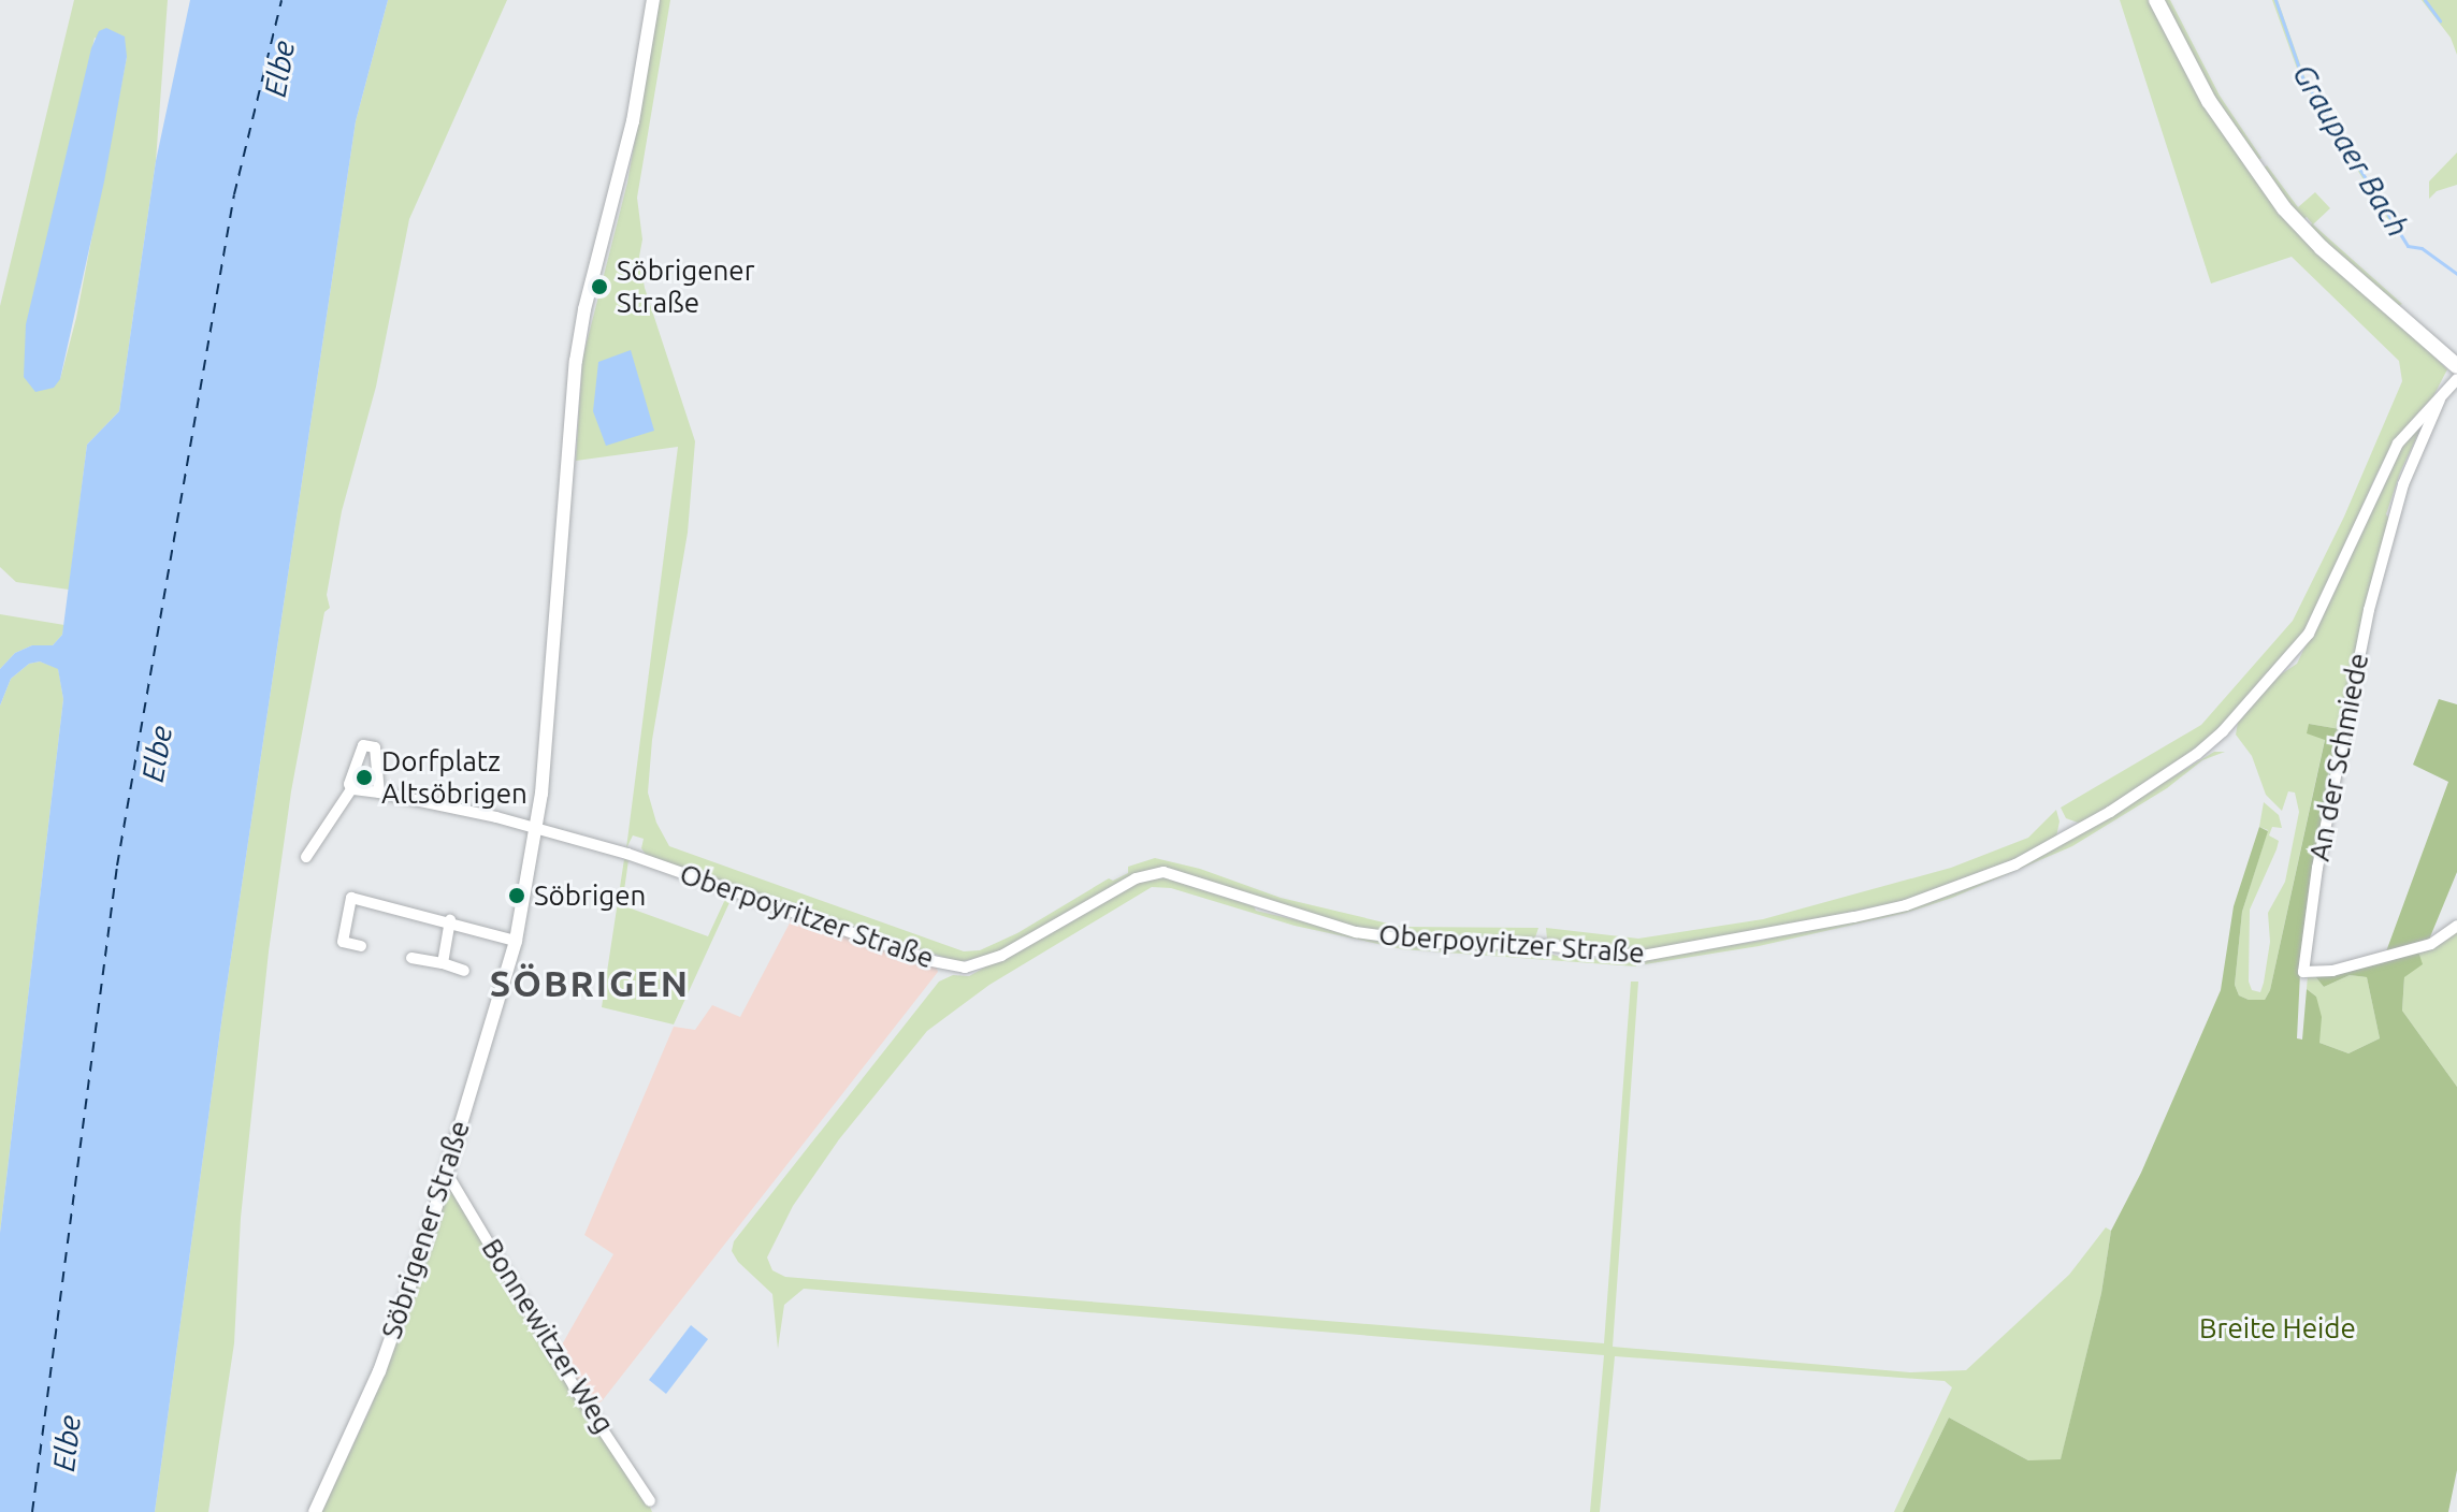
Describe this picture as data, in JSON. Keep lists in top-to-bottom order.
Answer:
{
  "streets": {
    "street": [
      "An der Schmiede",
      "Oberpoyritzer Straße",
      "Söbrigener Straße",
      "Bonnewitzer Weg"
    ]
  },
  "crossings": [
    ["An der Schmiede", "Oberpoyritzer Straße"],
    ["Oberpoyritzer Straße", "Söbrigener Straße"],
    ["Söbrigener Straße", "Bonnewitzer Weg"]
  ],
  "districts": ["SÖBRIGEN"],
  "water": ["Elbe", "Graupaer Bach"],
  "parks": ["Breite Heide"],
  "places": ["Söbrigener Straße", "Dorfplatz Altsöbrigen", "Söbrigen"]
}
